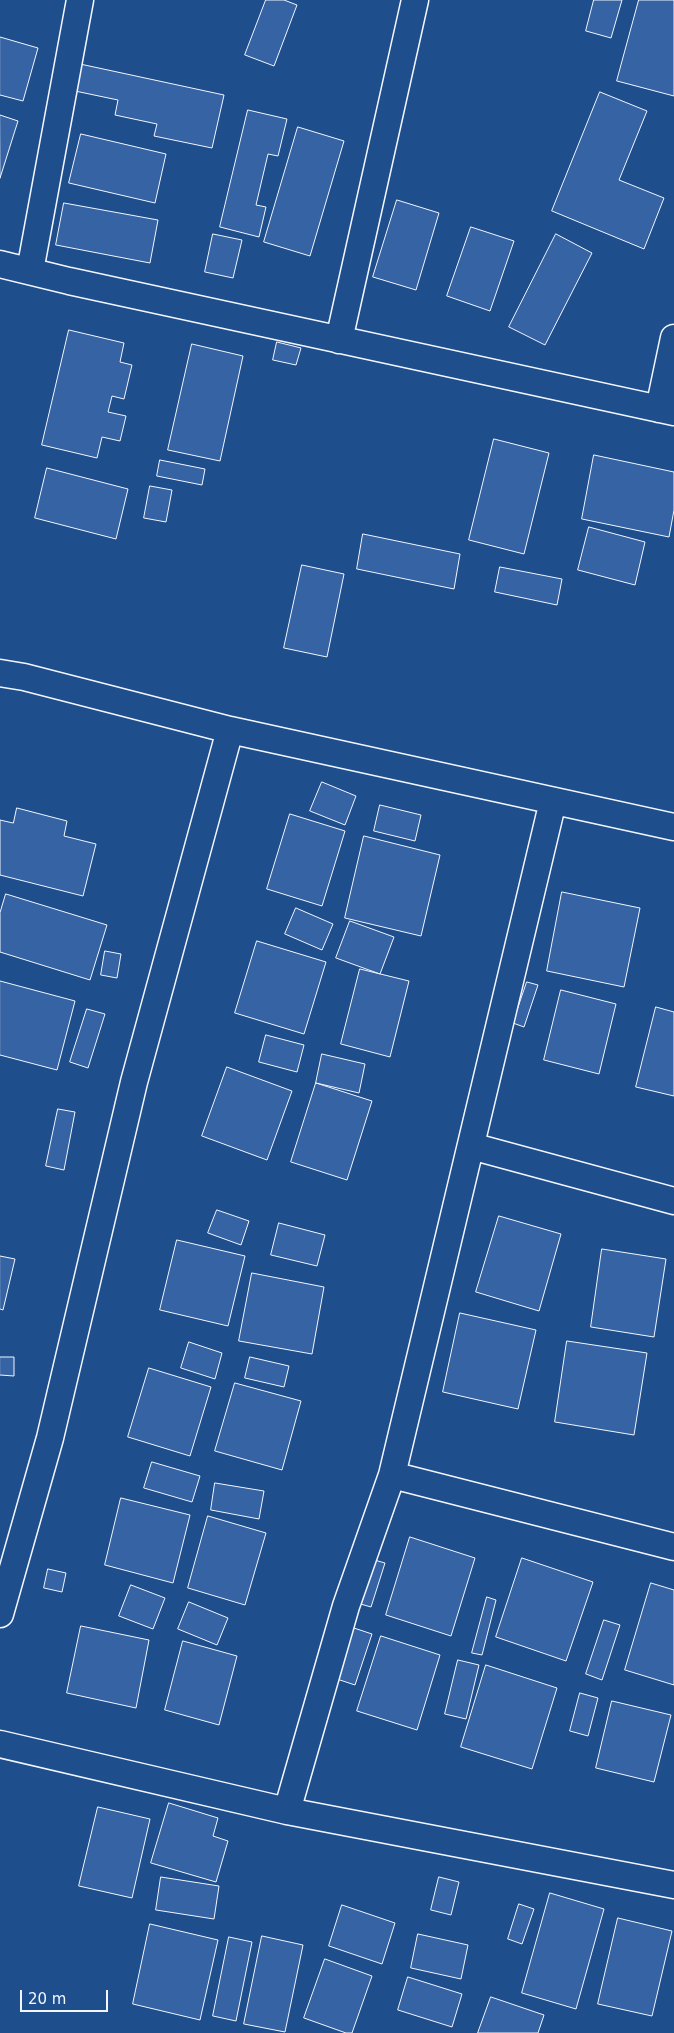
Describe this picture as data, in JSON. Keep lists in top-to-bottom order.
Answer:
{
  "scale_bar": "20 m"
}
